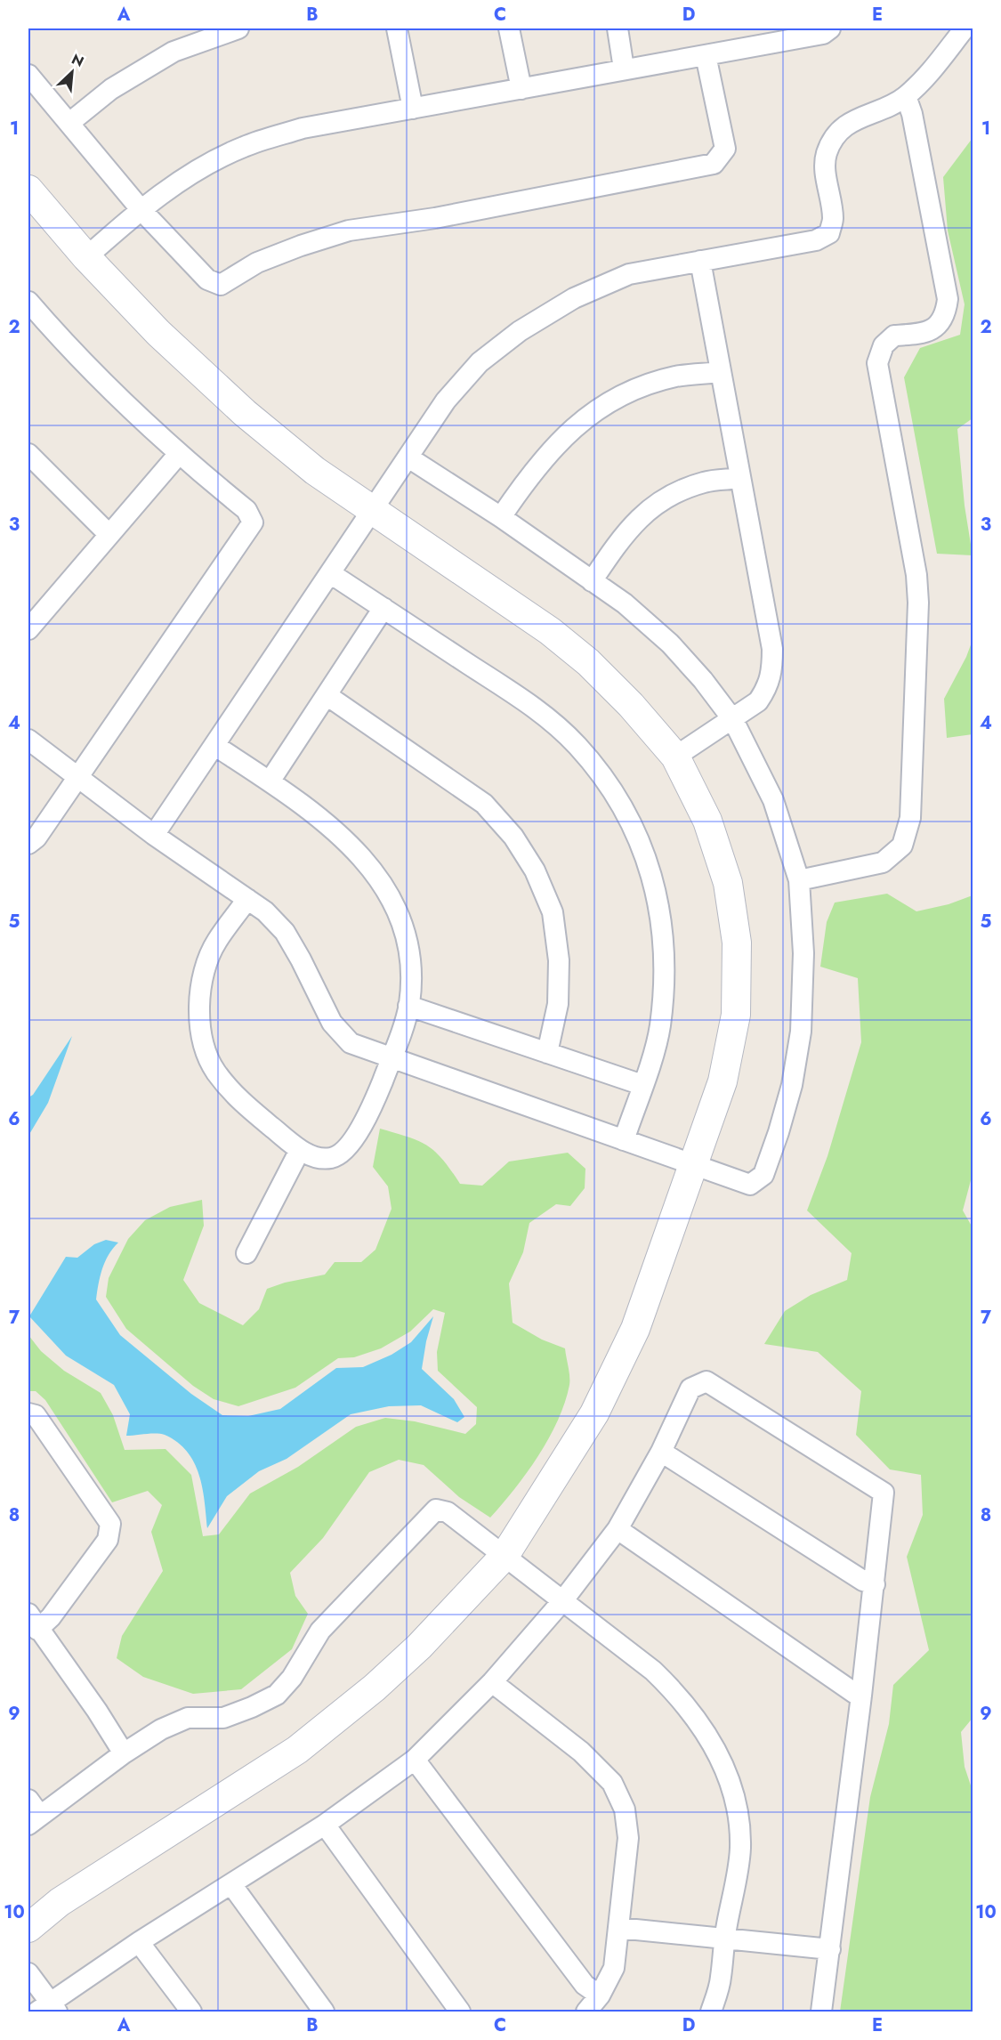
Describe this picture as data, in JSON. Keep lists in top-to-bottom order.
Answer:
{
  "north": "top right",
  "grid": {
    "columns": [
      "A",
      "B",
      "C",
      "D",
      "E"
    ],
    "rows": [
      "1",
      "2",
      "3",
      "4",
      "5",
      "6",
      "7",
      "8",
      "9",
      "10"
    ]
  }
}
